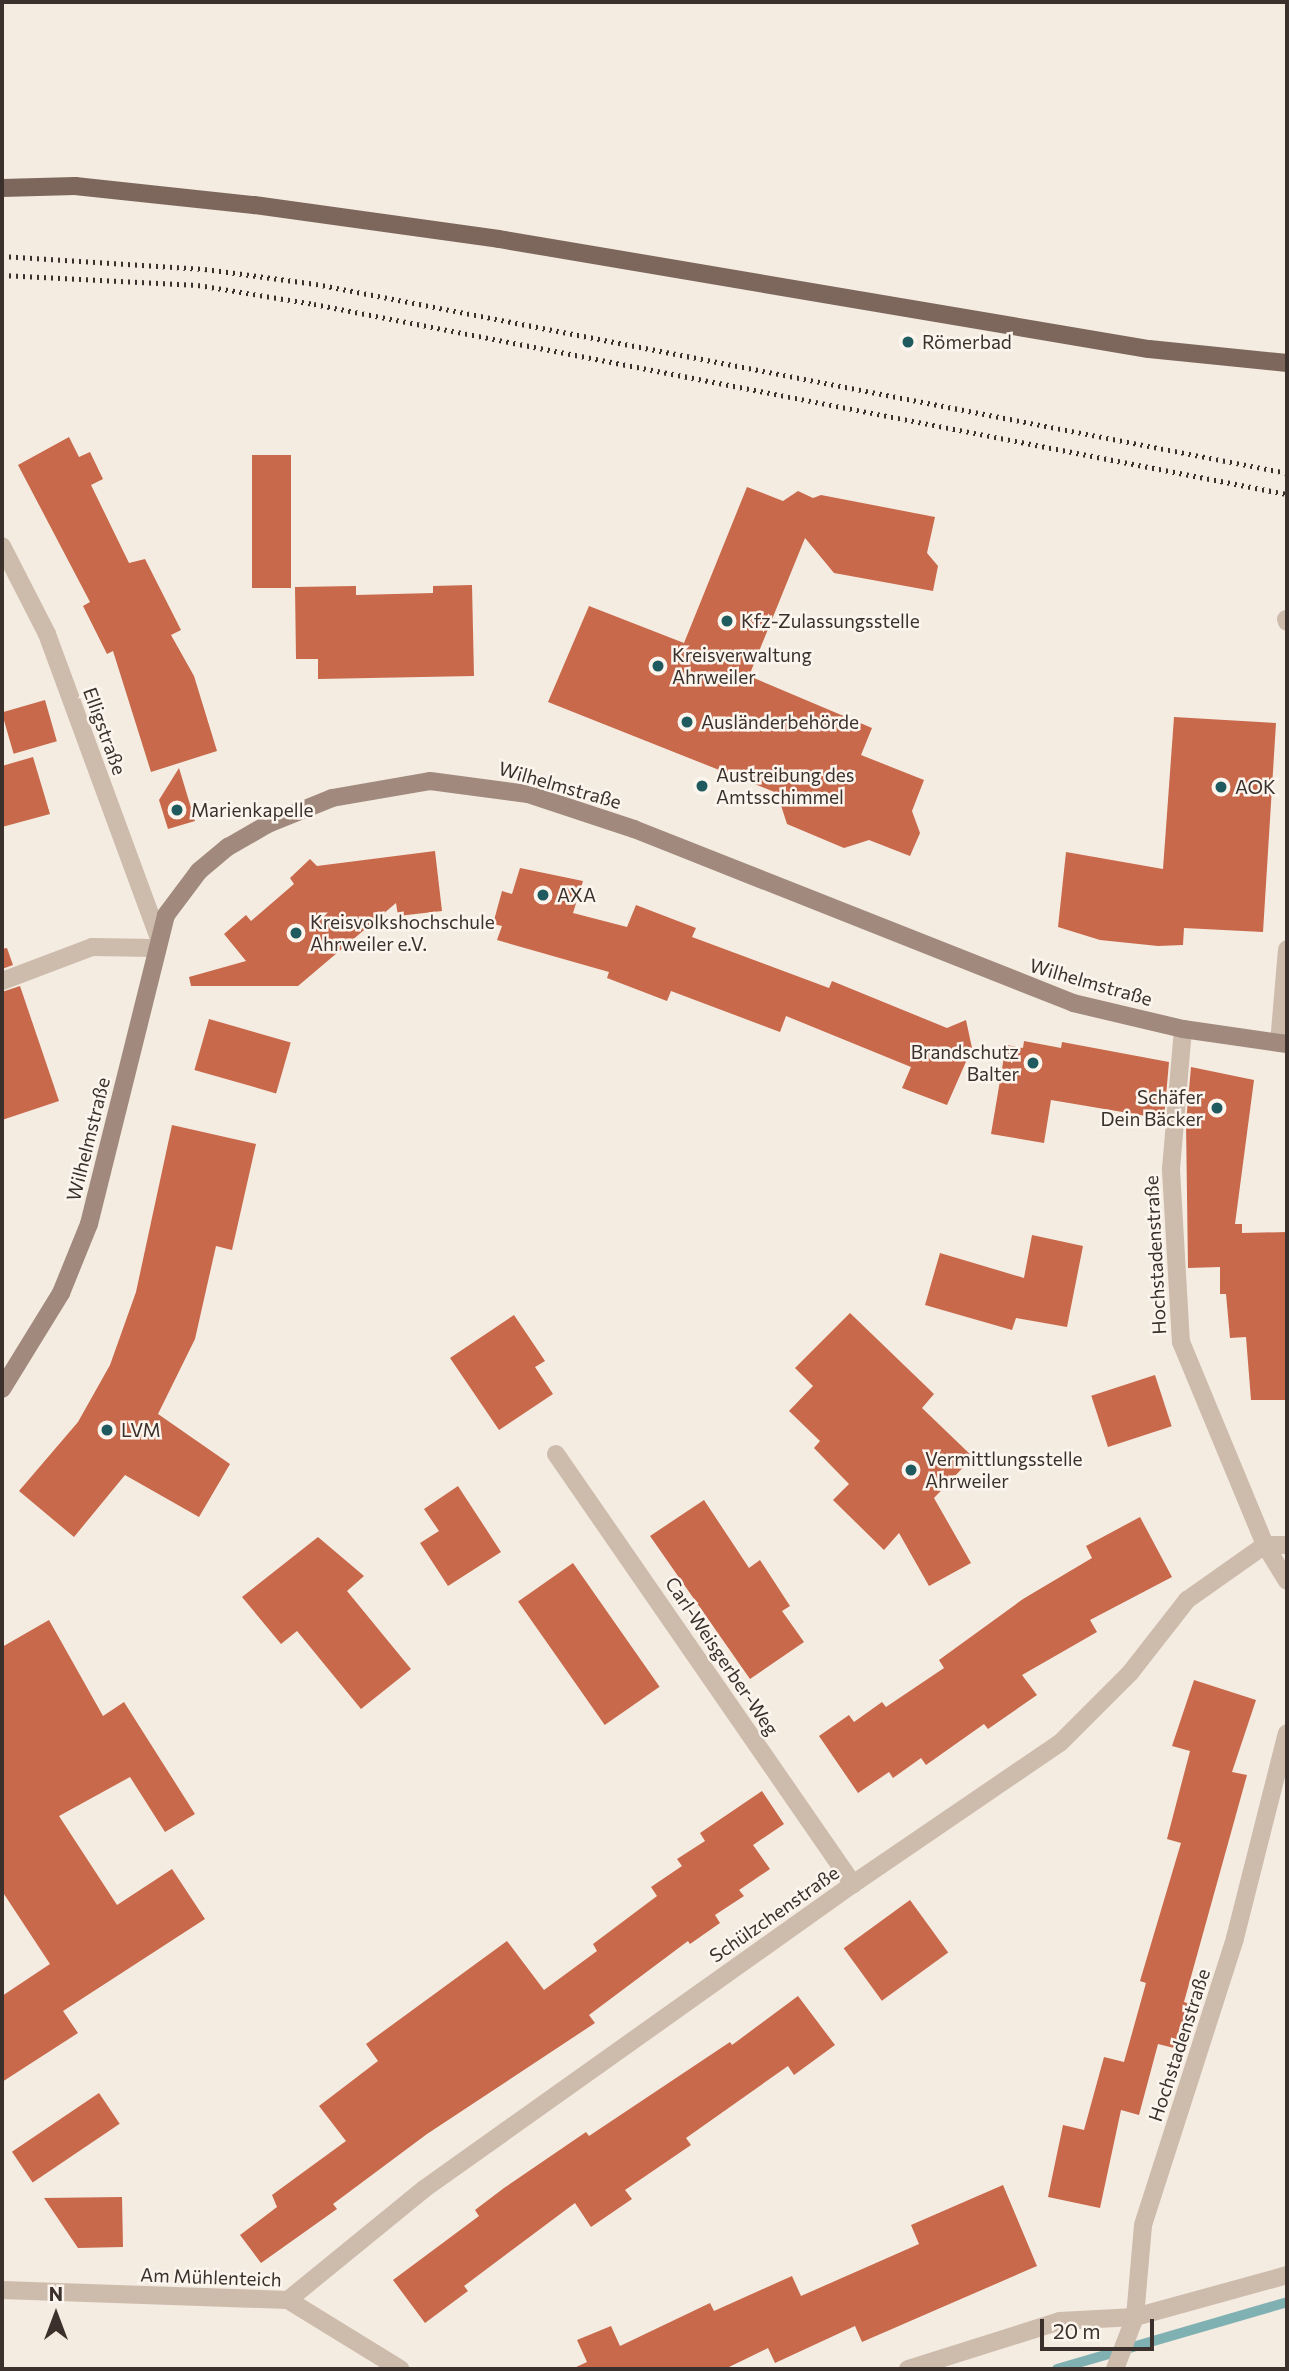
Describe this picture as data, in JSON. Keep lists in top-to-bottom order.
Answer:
{
  "streets": {
    "main road": ["Wilhelmstraße"],
    "street": [
      "Elligstraße",
      "Hochstadenstraße",
      "Carl-Weisgerber-Weg",
      "Schülzchenstraße",
      "Am Mühlenteich"
    ]
  },
  "crossings": [
    ["Elligstraße", "Wilhelmstraße"],
    ["Wilhelmstraße", "Hochstadenstraße"],
    ["Hochstadenstraße", "Schülzchenstraße"],
    ["Carl-Weisgerber-Weg", "Schülzchenstraße"],
    ["Schülzchenstraße", "Am Mühlenteich"]
  ],
  "places": [
    "Römerbad",
    "Kfz-Zulassungsstelle",
    "Kreisverwaltung Ahrweiler",
    "Ausländerbehörde",
    "Austreibung des Amtsschimmel",
    "AOK",
    "Marienkapelle",
    "AXA",
    "Kreisvolkshochschule Ahrweiler e.V.",
    "Brandschutz Balter",
    "Schäfer Dein Bäcker",
    "LVM",
    "Vermittlungsstelle Ahrweiler"
  ],
  "scale_bar": "20 m",
  "north": "top"
}
